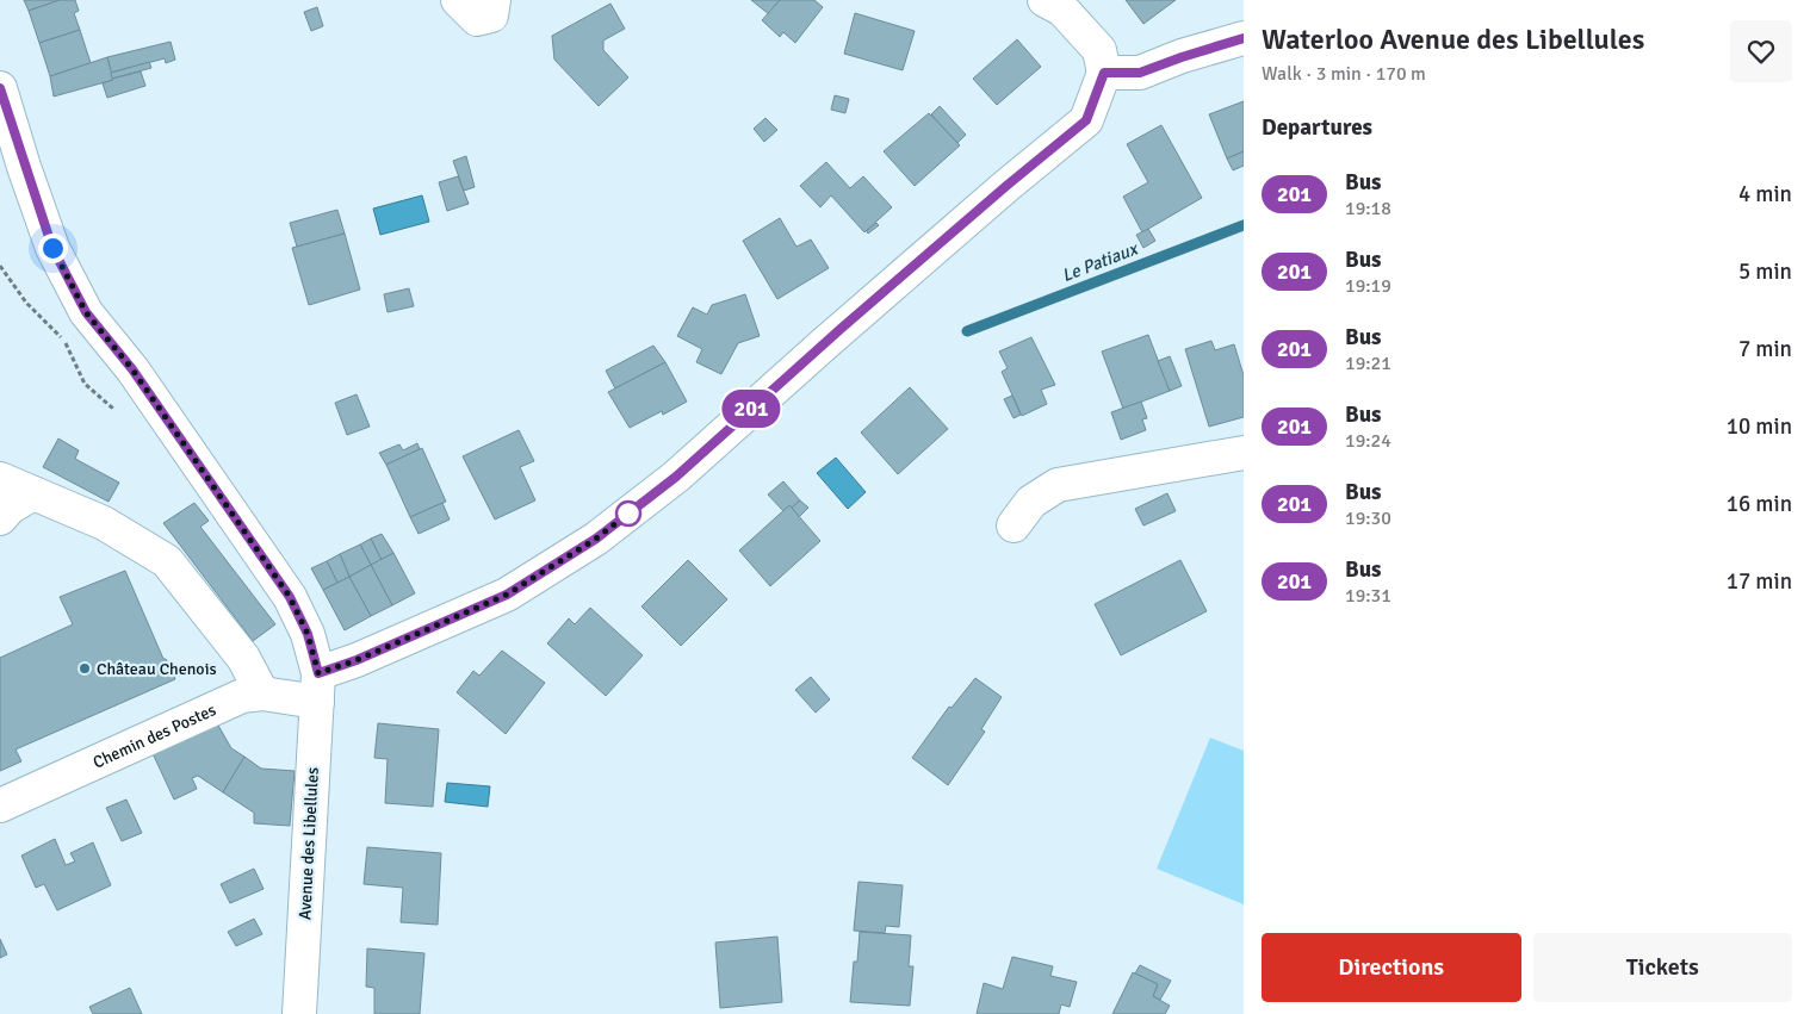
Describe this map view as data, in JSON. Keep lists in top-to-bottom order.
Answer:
{
  "streets": {
    "street": ["Chemin des Postes", "Avenue des Libellules"]
  },
  "crossings": [
    ["Chemin des Postes", "Avenue des Libellules"]
  ],
  "water": ["Le Patiaux"],
  "places": ["Château Chenois"],
  "lines": ["bus line 201"],
  "page": {
    "on_map": "201",
    "heading": [
      ["Waterloo Avenue des Libellules", "Walk · 3 min · 170 m"],
      "Departures"
    ],
    "list": [
      {
        "mark": "201",
        "name": "Bus",
        "note": "19:18",
        "value": "4 min"
      },
      {
        "mark": "201",
        "name": "Bus",
        "note": "19:19",
        "value": "5 min"
      },
      {
        "mark": "201",
        "name": "Bus",
        "note": "19:21",
        "value": "7 min"
      },
      {
        "mark": "201",
        "name": "Bus",
        "note": "19:24",
        "value": "10 min"
      },
      {
        "mark": "201",
        "name": "Bus",
        "note": "19:30",
        "value": "16 min"
      },
      {
        "mark": "201",
        "name": "Bus",
        "note": "19:31",
        "value": "17 min"
      }
    ],
    "buttons": ["Directions", "Tickets"]
  }
}
